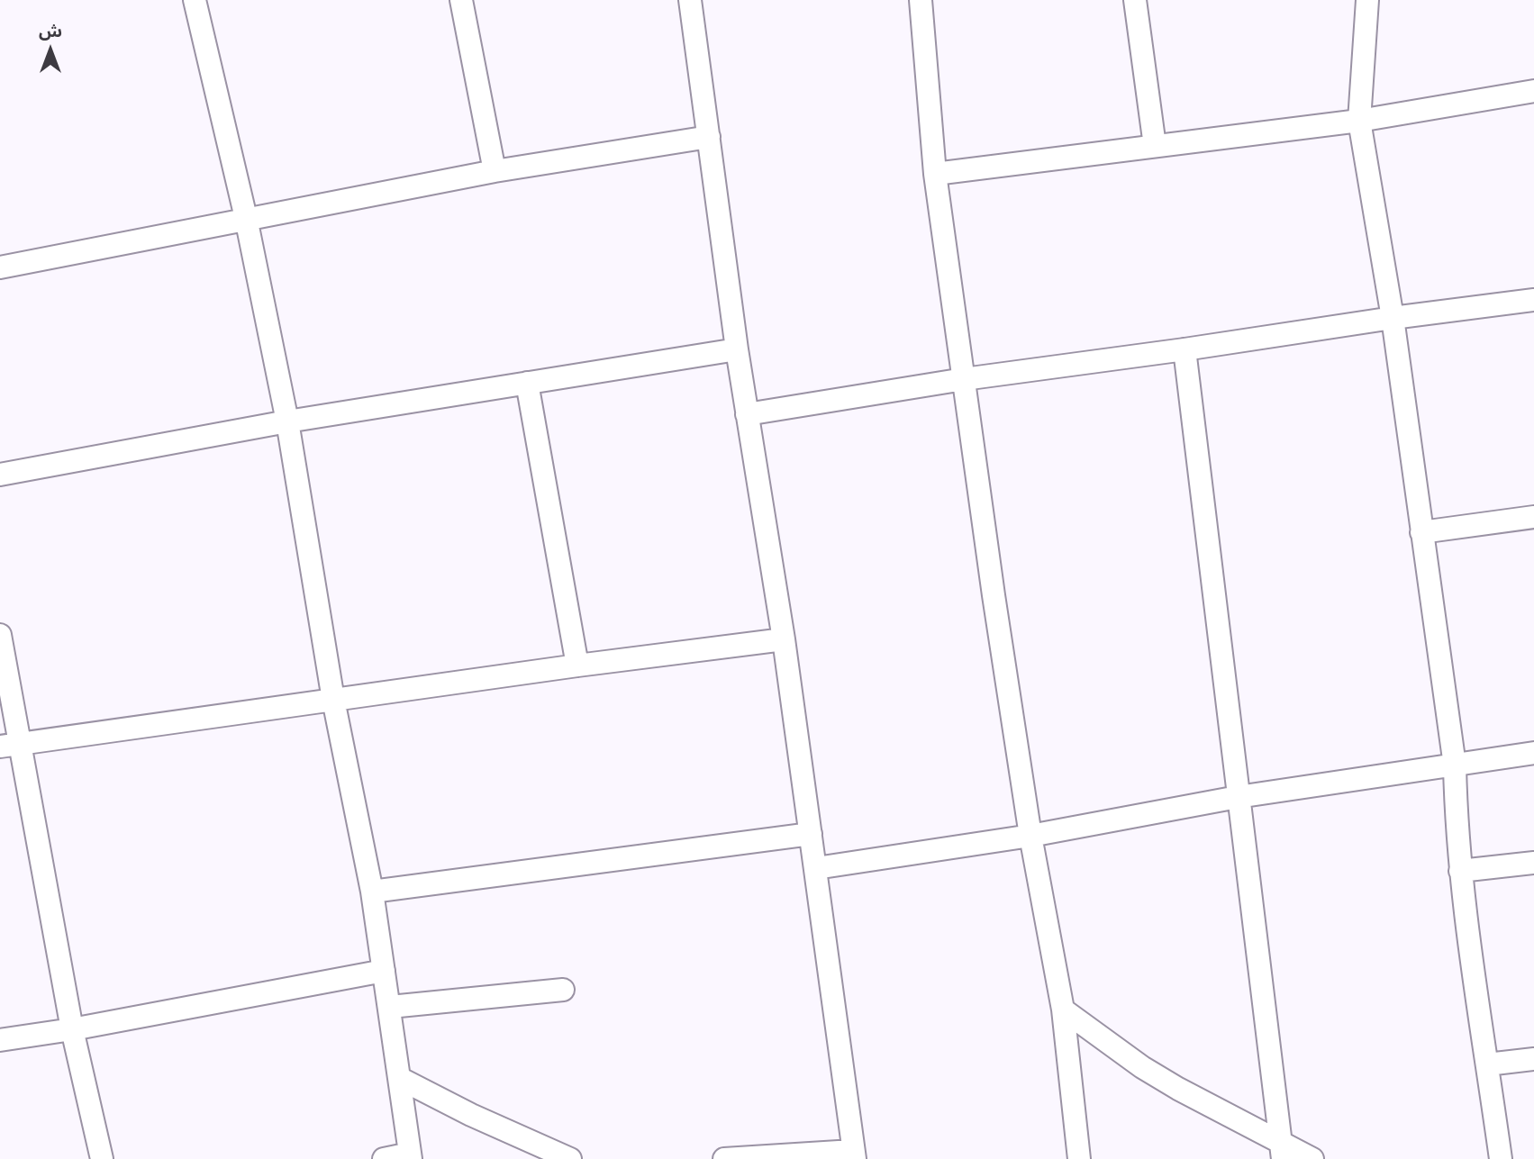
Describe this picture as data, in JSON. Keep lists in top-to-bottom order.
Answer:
{
  "north": "top"
}
